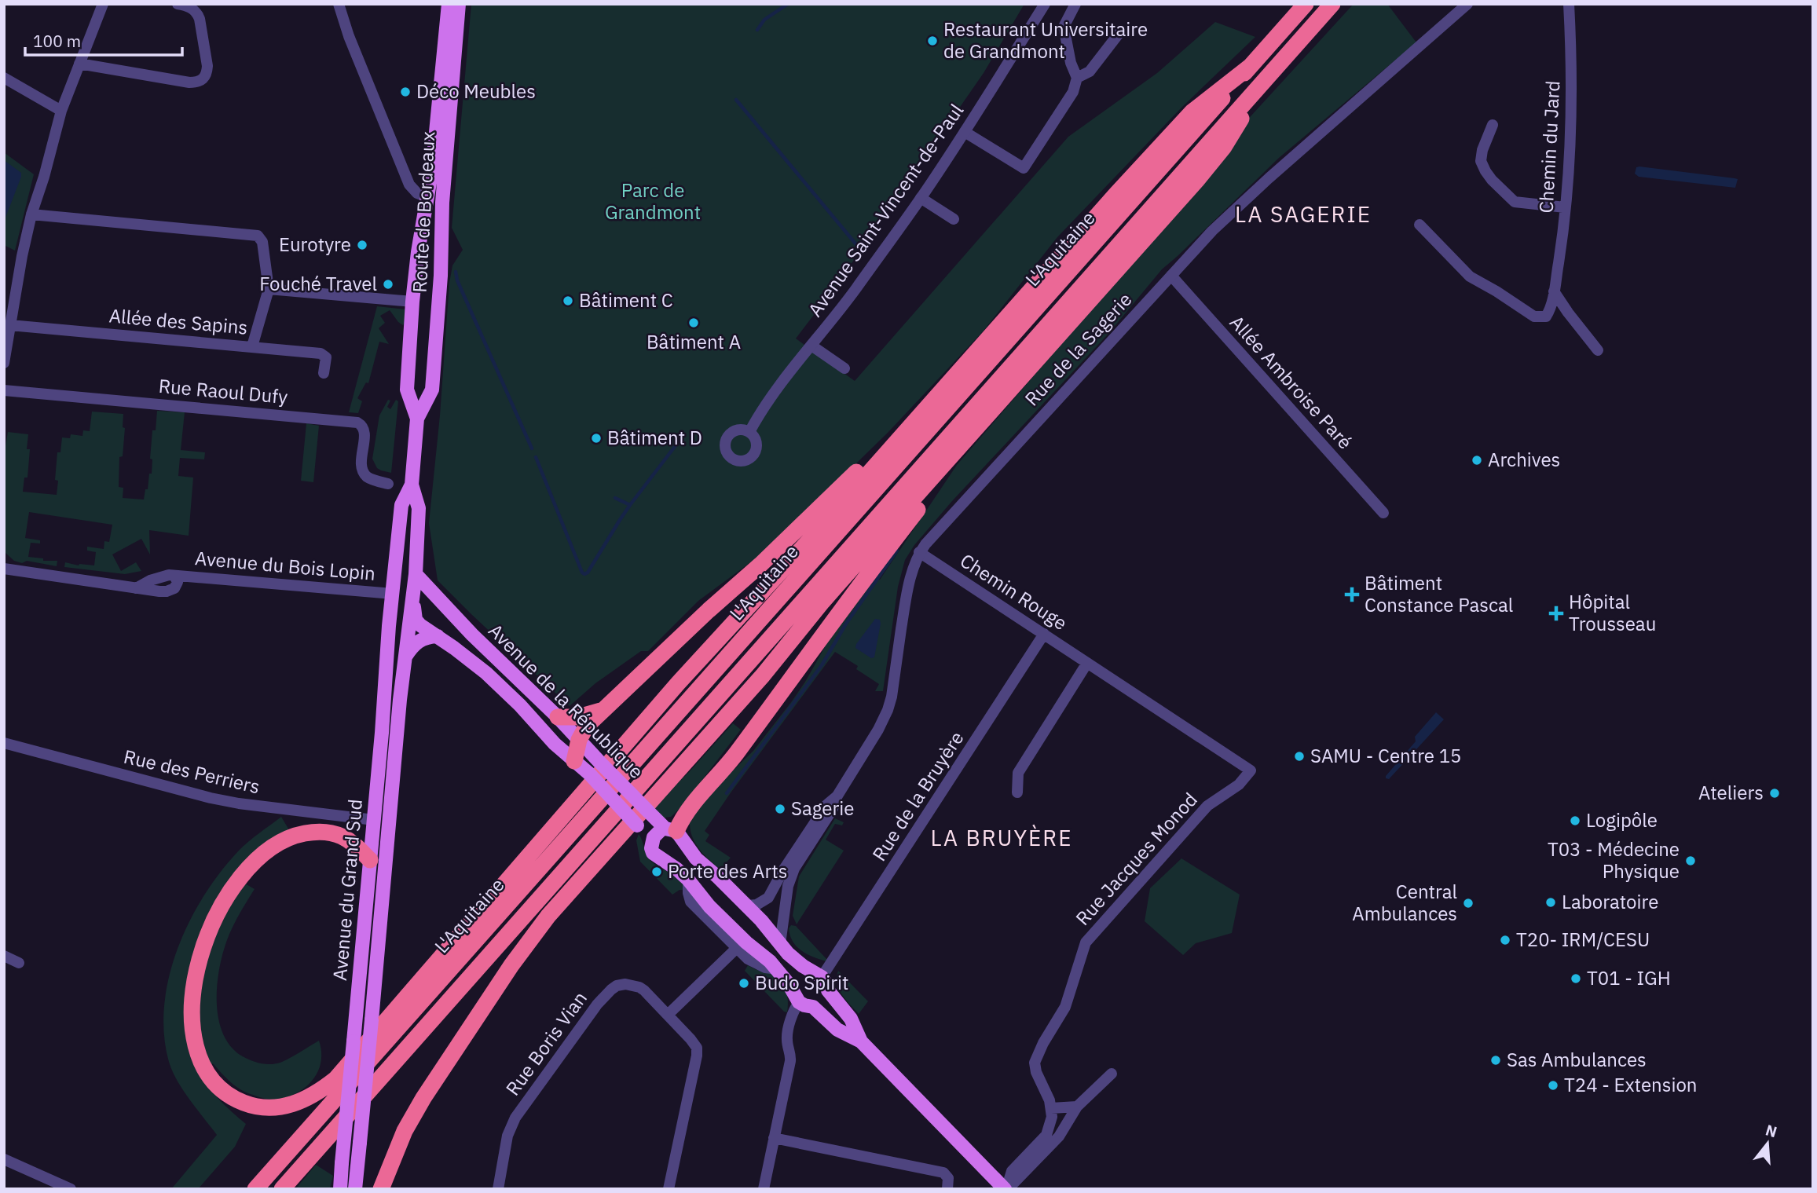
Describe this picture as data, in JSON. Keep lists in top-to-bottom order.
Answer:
{
  "streets": {
    "highway": ["L'Aquitaine"],
    "main road": ["Route de Bordeaux", "Avenue de la République", "Avenue du Grand Sud"],
    "street": [
      "Chemin du Jard",
      "Avenue Saint-Vincent-de-Paul",
      "Allée des Sapins",
      "Rue de la Sagerie",
      "Allée Ambroise Paré",
      "Rue Raoul Dufy",
      "Avenue du Bois Lopin",
      "Chemin Rouge",
      "Rue des Perriers",
      "Rue de la Bruyère",
      "Rue Jacques Monod",
      "Rue Boris Vian"
    ]
  },
  "crossings": [
    ["Route de Bordeaux", "Avenue du Grand Sud"],
    ["Rue de la Sagerie", "Allée Ambroise Paré"],
    ["Rue de la Sagerie", "Chemin Rouge"],
    ["Rue de la Sagerie", "Avenue de la République"],
    ["Avenue du Bois Lopin", "Avenue du Grand Sud"],
    ["Chemin Rouge", "Rue de la Bruyère"],
    ["Chemin Rouge", "Rue Jacques Monod"],
    ["Avenue de la République", "Rue de la Bruyère"],
    ["Avenue de la République", "Avenue du Grand Sud"],
    ["Rue des Perriers", "Avenue du Grand Sud"]
  ],
  "districts": ["LA SAGERIE", "LA BRUYÈRE"],
  "parks": ["Parc de Grandmont"],
  "places": {
    "other": [
      "Restaurant Universitaire de Grandmont",
      "Déco Meubles",
      "Eurotyre",
      "Fouché Travel",
      "Bâtiment C",
      "Bâtiment A",
      "Bâtiment D",
      "Archives",
      "SAMU - Centre 15",
      "Ateliers",
      "Sagerie",
      "Logipôle",
      "T03 - Médecine Physique",
      "Porte des Arts",
      "Laboratoire",
      "Central Ambulances",
      "T20- IRM/CESU",
      "T01 - IGH",
      "Budo Spirit",
      "Sas Ambulances",
      "T24 - Extension"
    ],
    "health": ["Bâtiment Constance Pascal", "Hôpital Trousseau"]
  },
  "scale_bar": "100 m",
  "north": "top"
}
